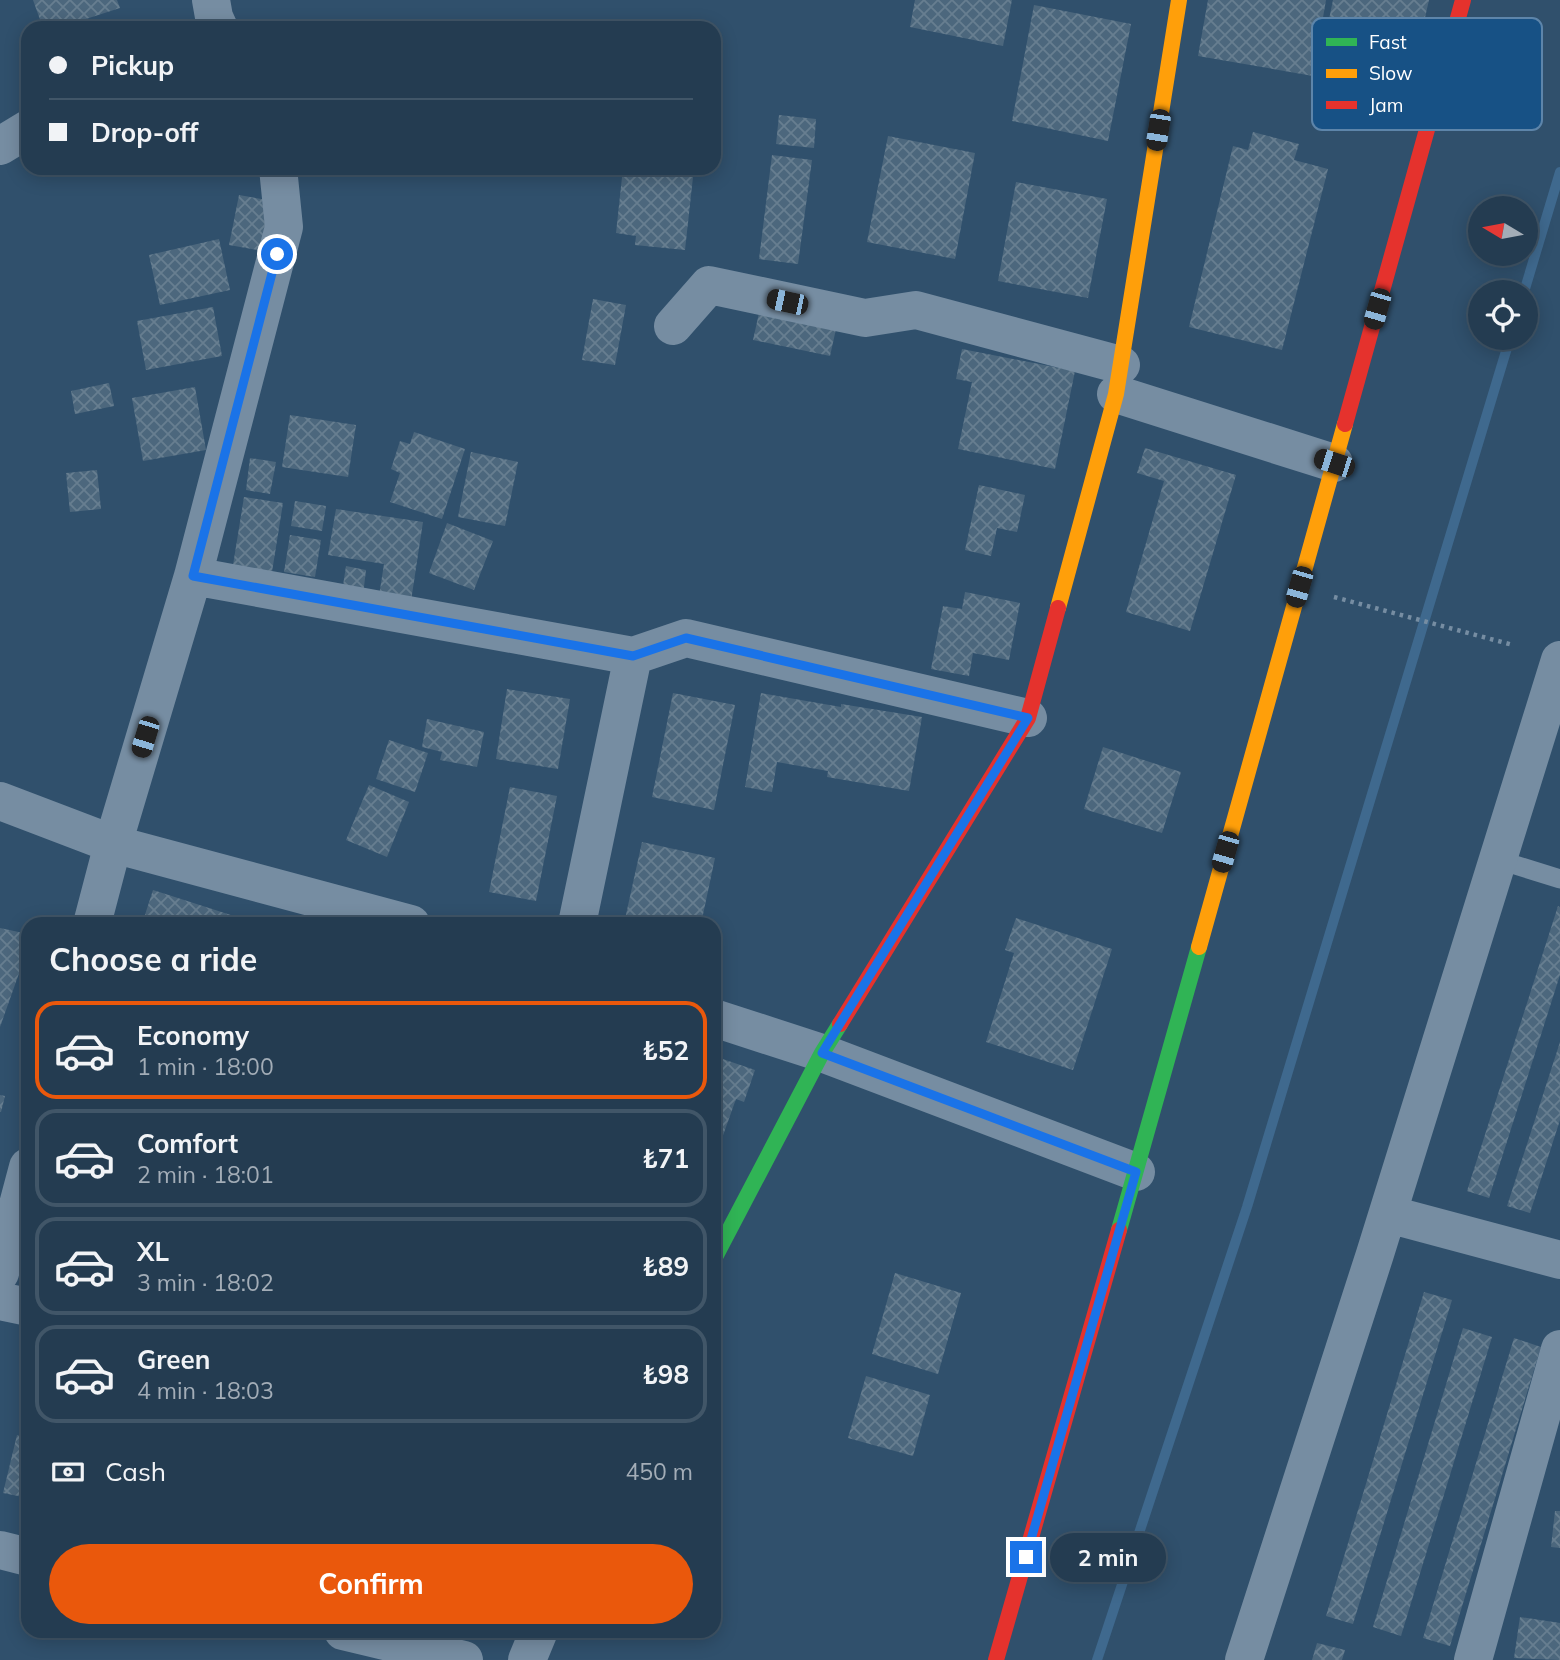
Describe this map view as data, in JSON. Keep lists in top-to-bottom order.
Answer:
{
  "legend": ["Fast", "Slow", "Jam"],
  "north": "left",
  "page": {
    "banner": ["Pickup", "Drop-off"],
    "heading": "Choose a ride",
    "list": [
      {
        "name": "Economy",
        "note": "1 min · 18:00",
        "value": "₺52"
      },
      {
        "name": "Comfort",
        "note": "2 min · 18:01",
        "value": "₺71"
      },
      {
        "name": "XL",
        "note": "3 min · 18:02",
        "value": "₺89"
      },
      {
        "name": "Green",
        "note": "4 min · 18:03",
        "value": "₺98"
      }
    ],
    "pay": ["Cash", "450 m"],
    "buttons": "Confirm",
    "bubble": "2 min"
  }
}
